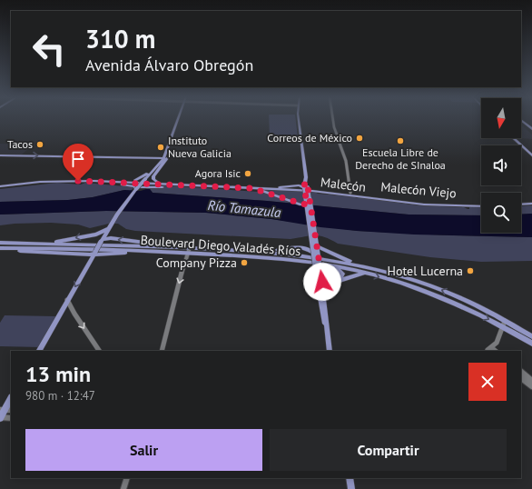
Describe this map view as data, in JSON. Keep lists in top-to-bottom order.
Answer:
{
  "streets": {
    "main road": ["Malecón", "Malecón Viejo", "Boulevard Diego Valadés Ríos"]
  },
  "crossings": [
    ["Malecón", "Malecón Viejo"]
  ],
  "water": ["Río Tamazula"],
  "places": [
    "Correos de México",
    "Escuela Libre de Derecho de SInaloa",
    "Tacos",
    "Instituto Nueva Galicia",
    "Agora Isic",
    "Company Pizza",
    "Hotel Lucerna"
  ],
  "north": "bottom",
  "page": {
    "turn": ["310 m", "Avenida Álvaro Obregón"],
    "heading": ["13 min", "980 m · 12:47"],
    "buttons": ["Salir", "Compartir"]
  }
}
